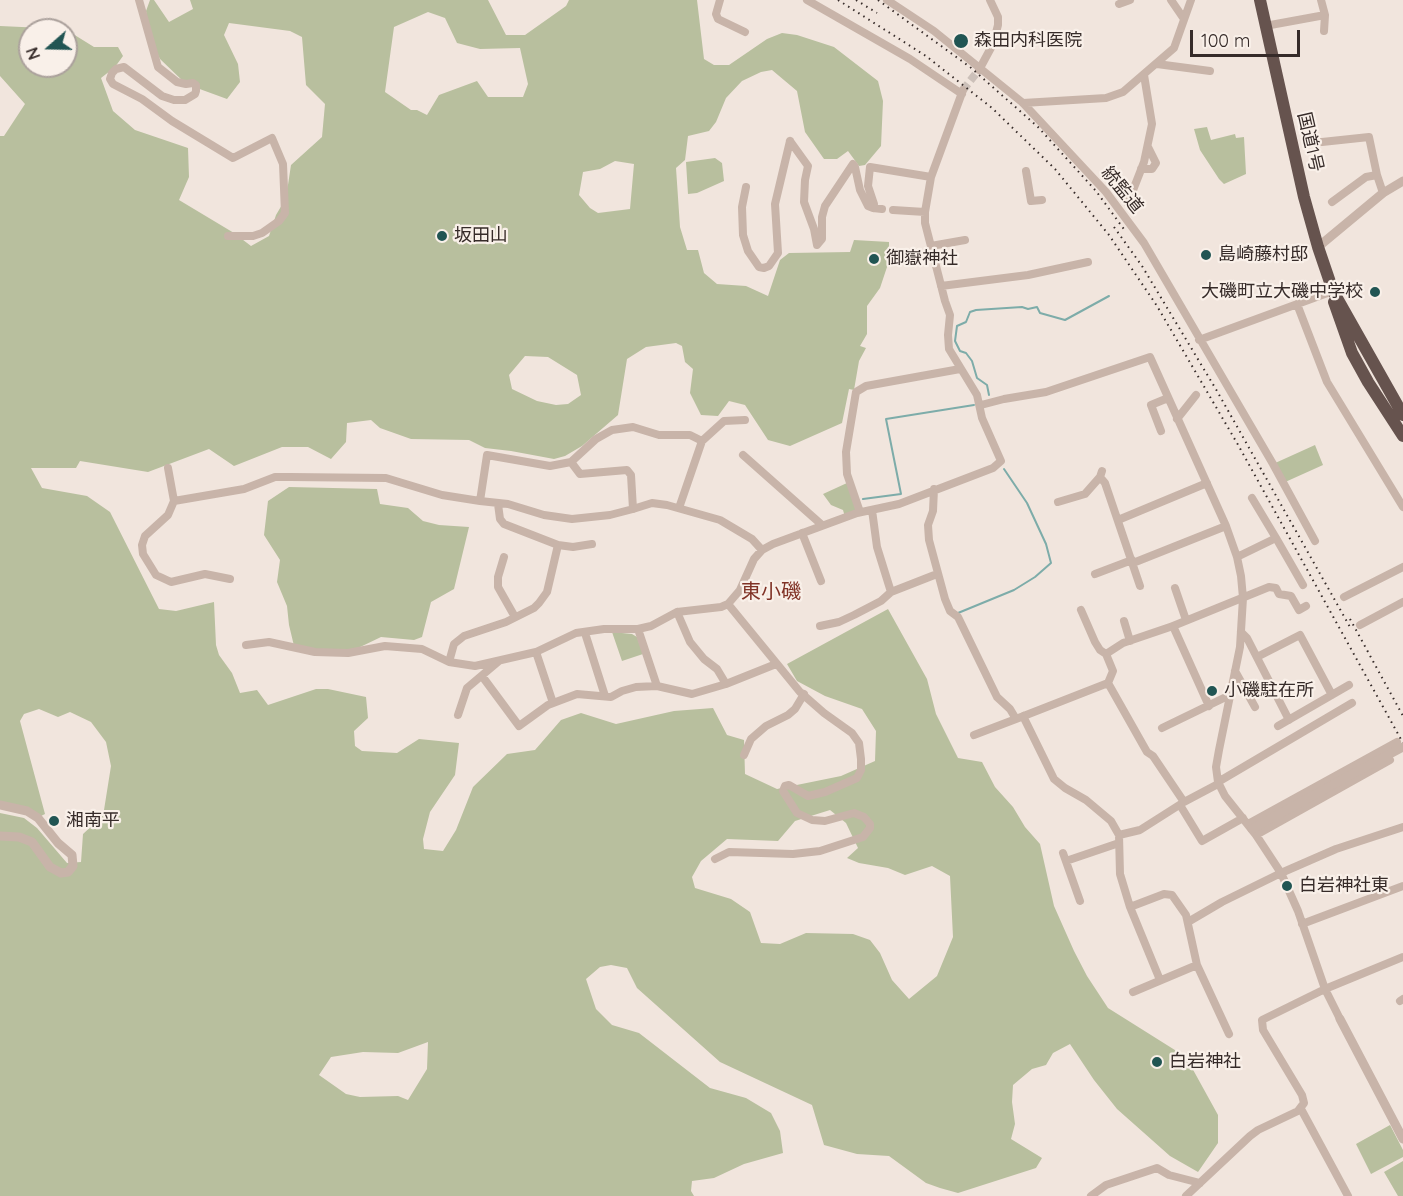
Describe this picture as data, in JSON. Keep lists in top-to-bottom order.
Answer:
{
  "streets": {
    "highway": ["国道1号"],
    "street": ["統監道"]
  },
  "districts": ["東小磯"],
  "places": [
    "森田内科医院",
    "坂田山",
    "島崎藤村邸",
    "御嶽神社",
    "大磯町立大磯中学校",
    "小磯駐在所",
    "湘南平",
    "白岩神社東",
    "白岩神社"
  ],
  "scale_bar": "100 m",
  "north": "left"
}
